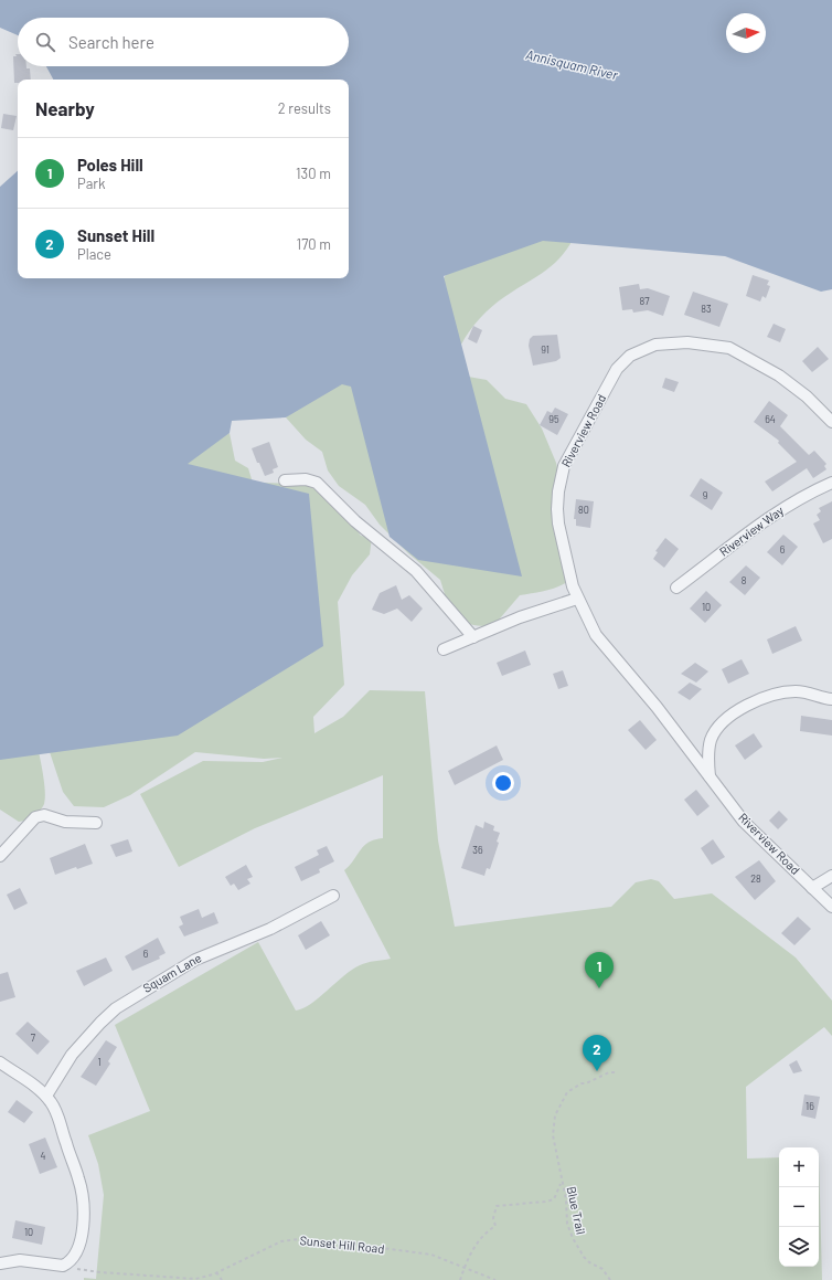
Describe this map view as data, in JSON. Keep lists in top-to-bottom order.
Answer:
{
  "streets": {
    "street": ["Riverview Road", "Riverview Way", "Squam Lane"],
    "path": ["Blue Trail", "Sunset Hill Road"]
  },
  "crossings": [
    ["Blue Trail", "Sunset Hill Road"]
  ],
  "water": ["Annisquam River"],
  "house_numbers": [
    "87",
    "83",
    "91",
    "95",
    "64",
    "9",
    "80",
    "6",
    "8",
    "10",
    "36",
    "28",
    "6",
    "7",
    "1",
    "16",
    "4",
    "10"
  ],
  "north": "right",
  "page": {
    "search": "Search here",
    "heading": ["Nearby", "2 results"],
    "list": [
      {
        "mark": "1",
        "name": "Poles Hill",
        "note": "Park",
        "value": "130 m"
      },
      {
        "mark": "2",
        "name": "Sunset Hill",
        "note": "Place",
        "value": "170 m"
      }
    ],
    "pins": ["1", "2"],
    "map_buttons": ["+", "−"]
  }
}
